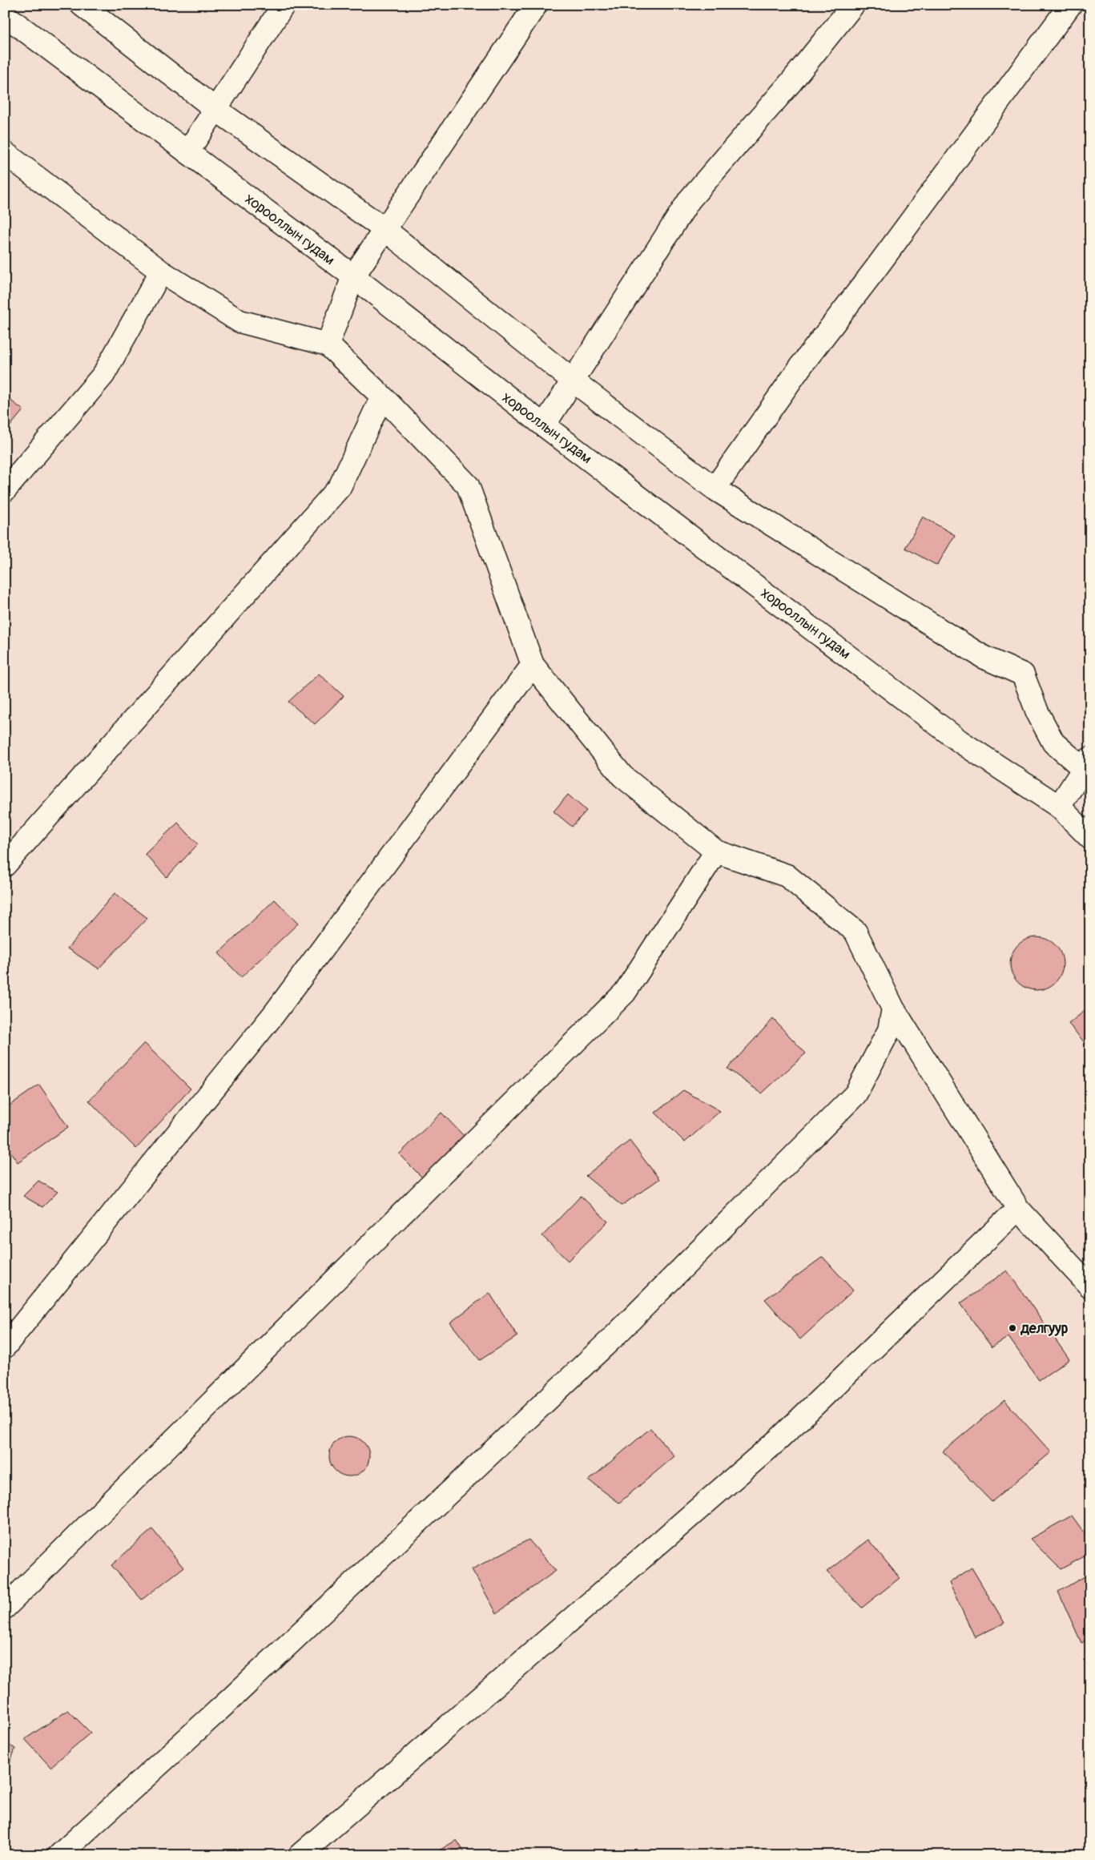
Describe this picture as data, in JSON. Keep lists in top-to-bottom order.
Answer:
{
  "streets": {
    "street": ["хорооллын гудам"]
  },
  "places": ["делгуур"]
}
